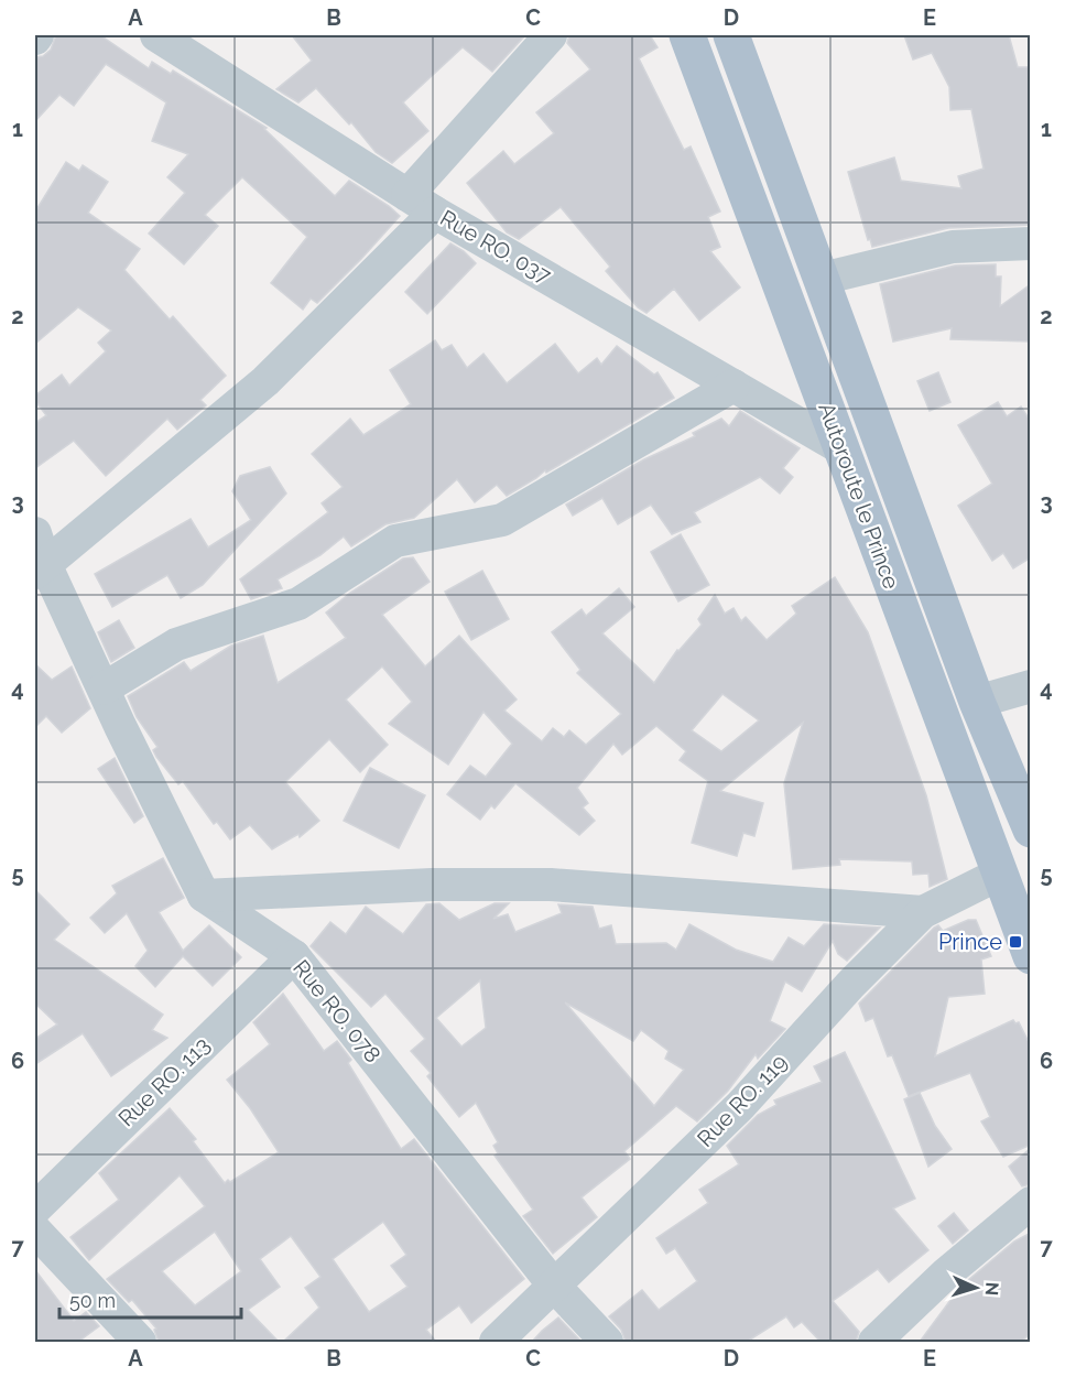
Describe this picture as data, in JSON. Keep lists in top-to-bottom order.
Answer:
{
  "streets": {
    "main road": ["Autoroute le Prince"],
    "street": [
      "Rue RO. 037",
      "Rue RO. 078",
      "Rue RO. 113",
      "Rue RO. 119"
    ]
  },
  "crossings": [
    ["Rue RO. 037", "Autoroute le Prince"],
    ["Autoroute le Prince", "Rue RO. 119"],
    ["Rue RO. 078", "Rue RO. 113"],
    ["Rue RO. 078", "Rue RO. 119"]
  ],
  "places": {
    "transit": ["Prince"]
  },
  "scale_bar": "50 m",
  "north": "right",
  "grid": {
    "columns": [
      "A",
      "B",
      "C",
      "D",
      "E"
    ],
    "rows": [
      "1",
      "2",
      "3",
      "4",
      "5",
      "6",
      "7"
    ]
  }
}
